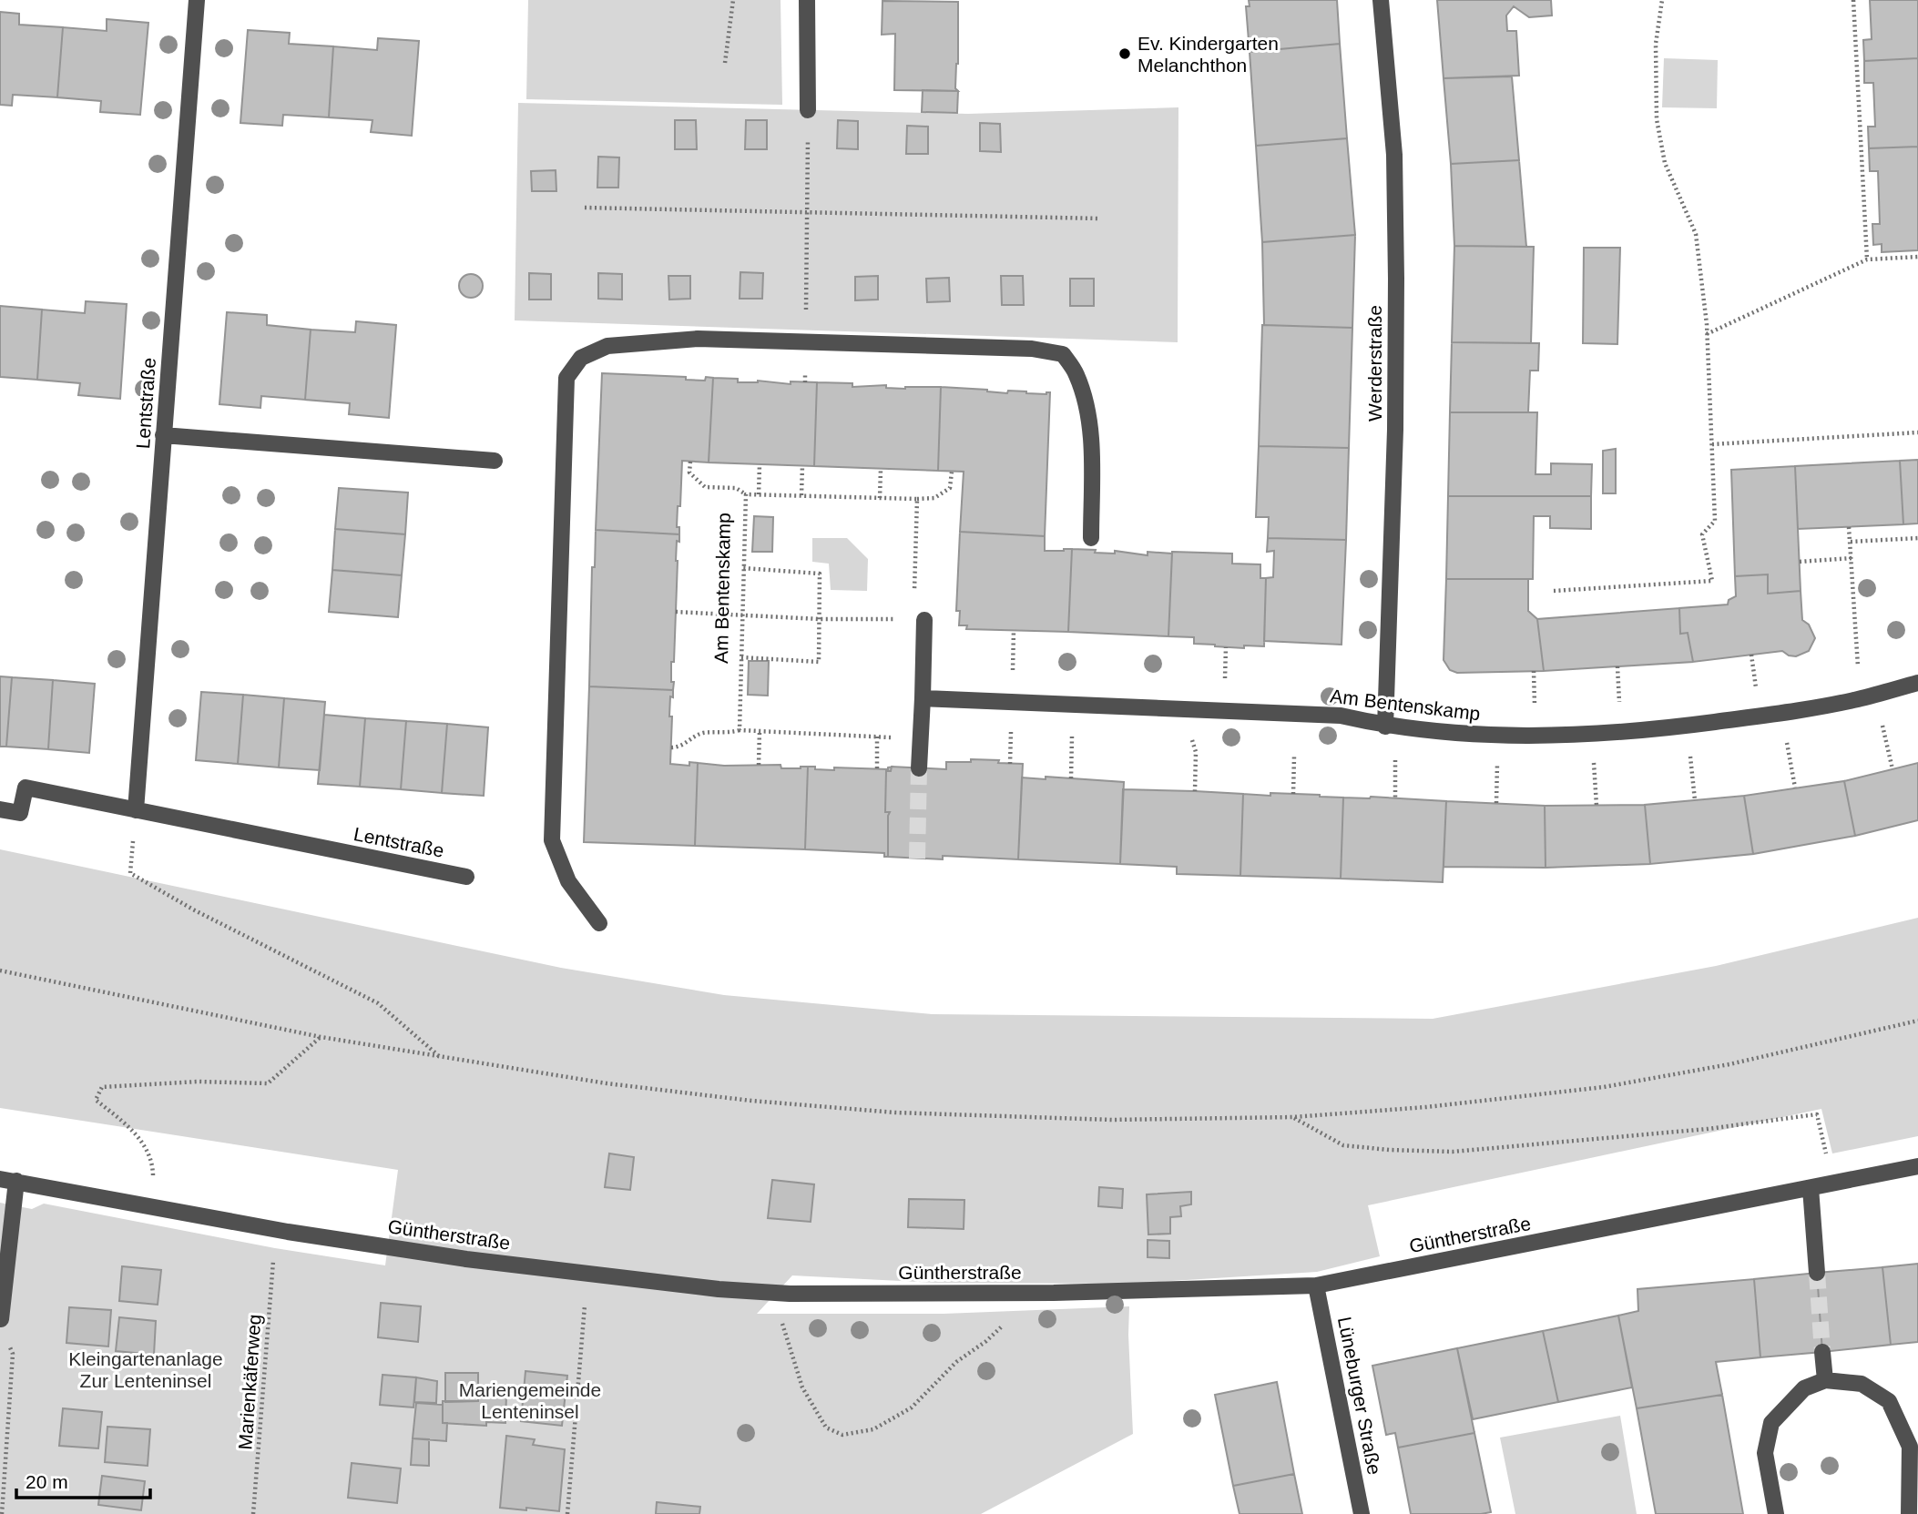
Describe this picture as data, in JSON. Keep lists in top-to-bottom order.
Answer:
{
  "streets": {
    "street": [
      "Werderstraße",
      "Lentstraße",
      "Am Bentenskamp",
      "Güntherstraße",
      "Lüneburger Straße"
    ],
    "path": ["Marienkäferweg"]
  },
  "crossings": [
    ["Werderstraße", "Am Bentenskamp"],
    ["Güntherstraße", "Lüneburger Straße"]
  ],
  "parks": ["Kleingartenanlage Zur Lenteninsel", "Mariengemeinde Lenteninsel"],
  "places": ["Ev. Kindergarten Melanchthon"],
  "scale_bar": "20 m"
}
